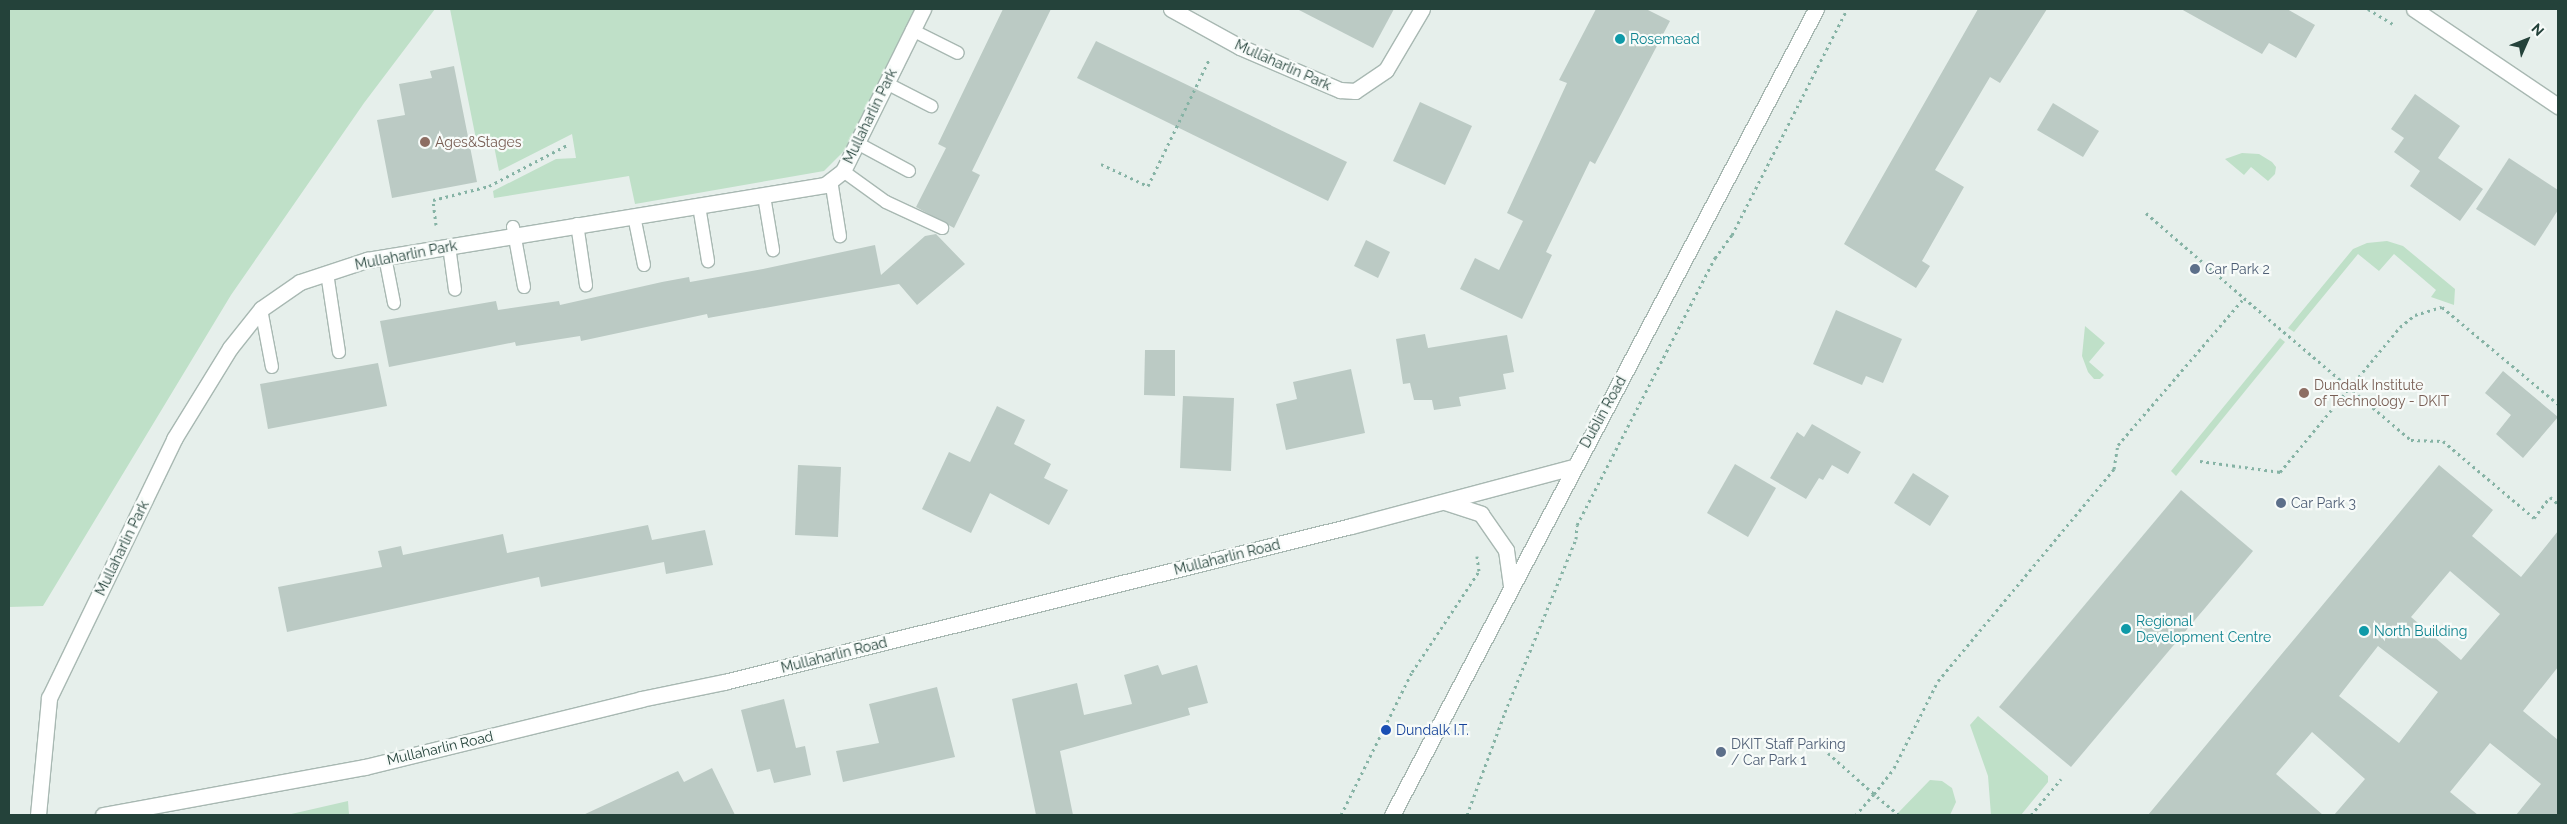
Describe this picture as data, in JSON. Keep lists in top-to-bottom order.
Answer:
{
  "streets": {
    "street": ["Mullaharlin Park", "Dublin Road", "Mullaharlin Road"]
  },
  "crossings": [
    ["Dublin Road", "Mullaharlin Road"]
  ],
  "places": [
    "Rosemead",
    "Ages&Stages",
    "Car Park 2",
    "Dundalk Institute of Technology - DKIT",
    "Car Park 3",
    "Regional Development Centre",
    "North Building",
    "Dundalk I.T.",
    "DKIT Staff Parking / Car Park 1"
  ],
  "north": "top right"
}
